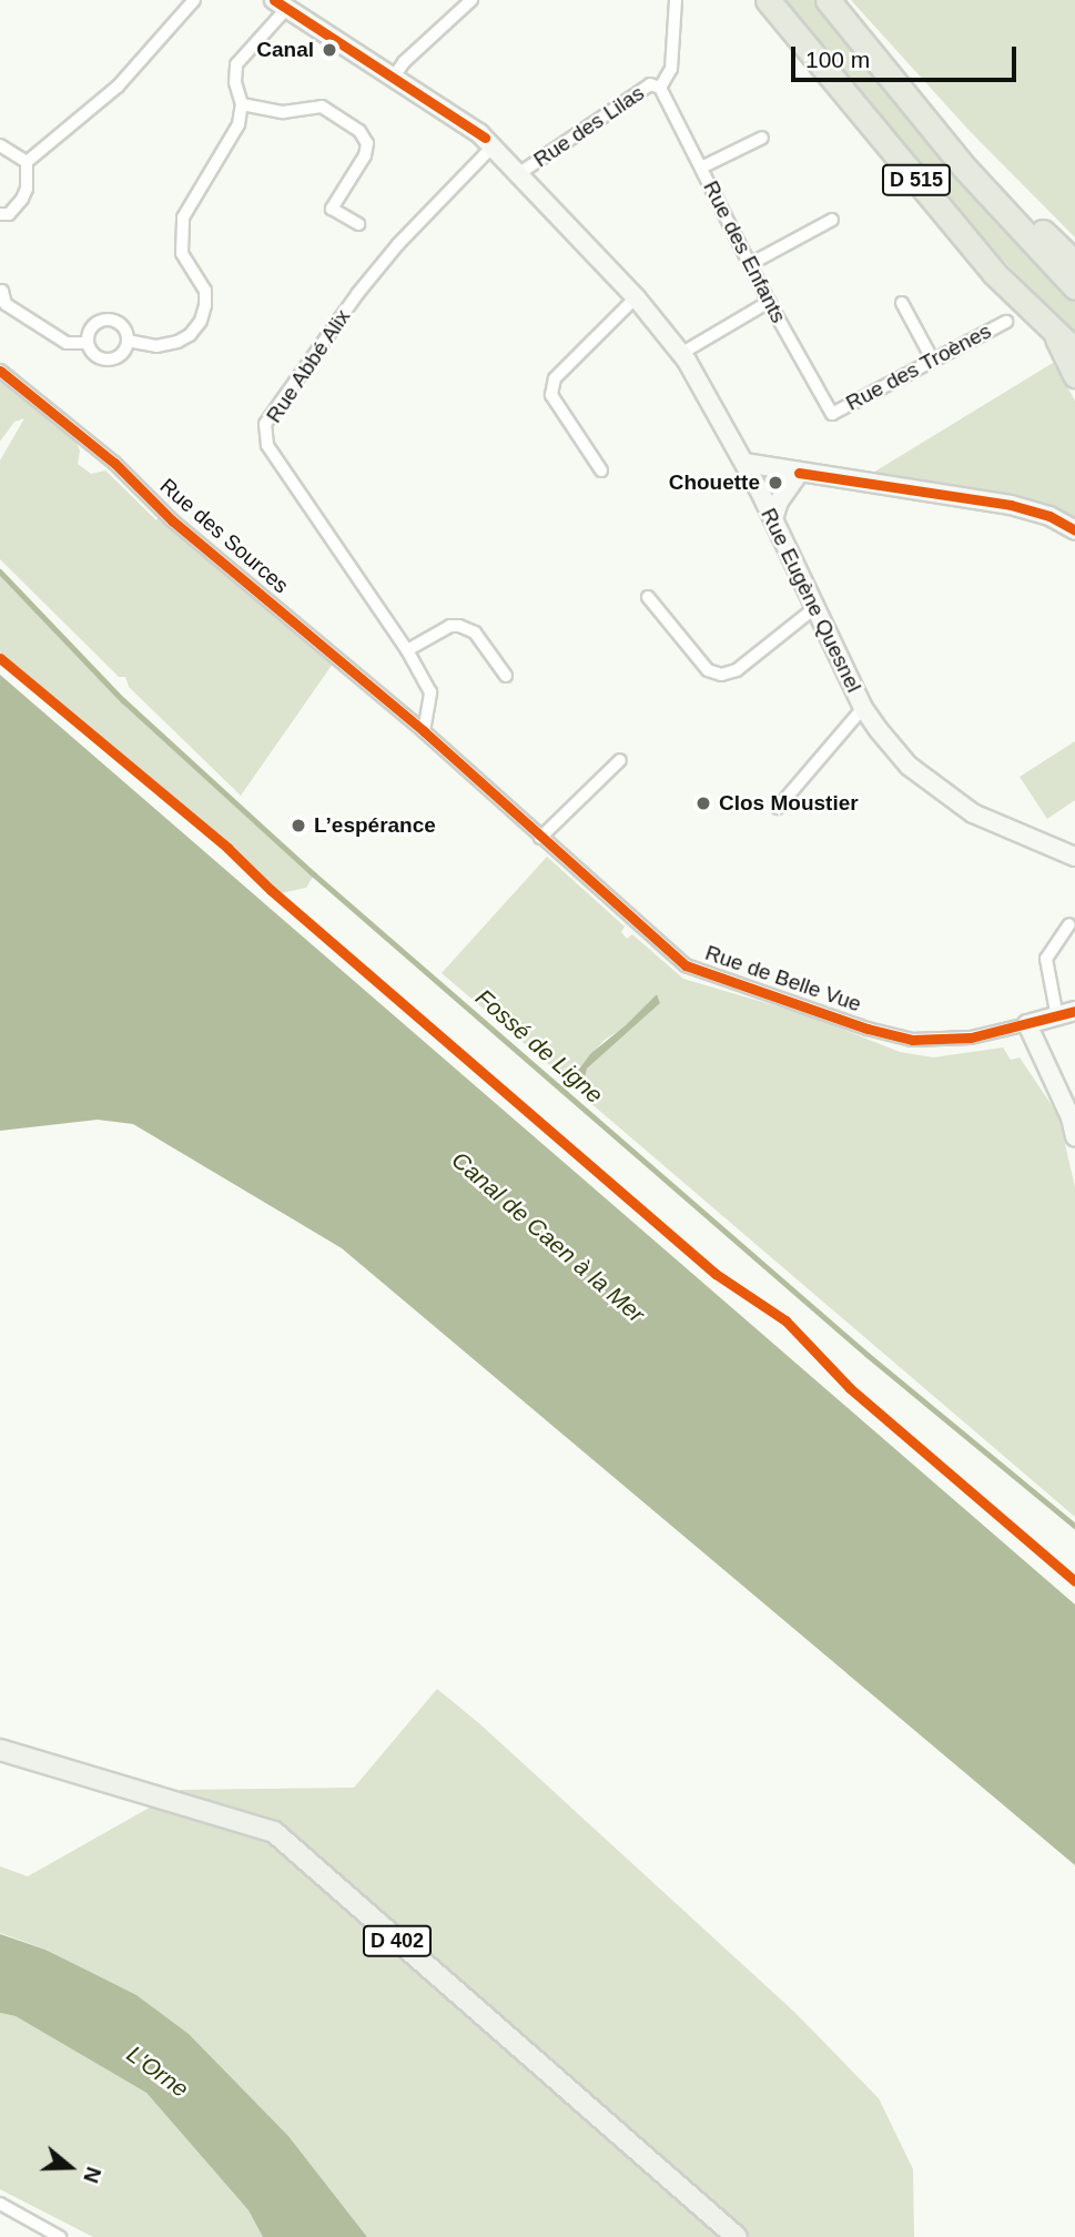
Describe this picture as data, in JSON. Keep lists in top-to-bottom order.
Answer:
{
  "streets": {
    "highway": ["D 515"],
    "main road": ["D 402"],
    "street": [
      "Rue des Lilas",
      "Rue des Enfants",
      "Rue Abbé Alix",
      "Rue des Troènes",
      "Rue des Sources",
      "Rue Eugène Quesnel",
      "Rue de Belle Vue"
    ]
  },
  "crossings": [
    ["Rue des Lilas", "Rue des Enfants"],
    ["Rue des Lilas", "Rue Eugène Quesnel"],
    ["Rue des Enfants", "Rue des Troènes"],
    ["Rue Abbé Alix", "Rue des Sources"],
    ["Rue Abbé Alix", "Rue Eugène Quesnel"],
    ["Rue Abbé Alix", "Rue de Belle Vue"],
    ["Rue des Sources", "Rue de Belle Vue"]
  ],
  "water": ["Fossé de Ligne", "Canal de Caen à la Mer", "L'Orne"],
  "places": [
    "Canal",
    "Chouette",
    "Clos Moustier",
    "L’espérance"
  ],
  "scale_bar": "100 m",
  "north": "right"
}
